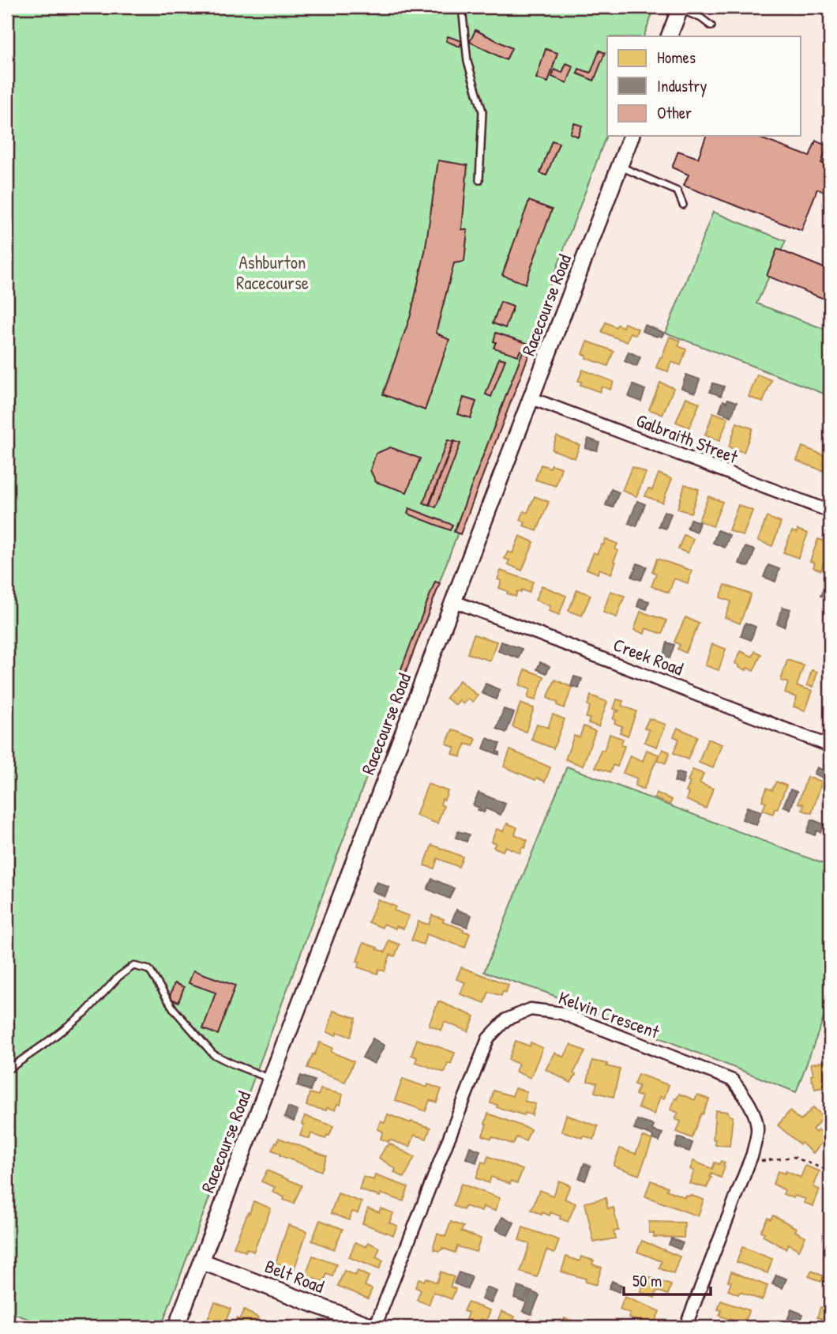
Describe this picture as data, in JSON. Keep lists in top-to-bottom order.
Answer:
{
  "streets": {
    "street": [
      "Racecourse Road",
      "Galbraith Street",
      "Creek Road",
      "Kelvin Crescent",
      "Belt Road"
    ]
  },
  "crossings": [
    ["Racecourse Road", "Galbraith Street"],
    ["Racecourse Road", "Creek Road"],
    ["Racecourse Road", "Belt Road"],
    ["Kelvin Crescent", "Belt Road"]
  ],
  "parks": ["Ashburton Racecourse"],
  "legend": ["Homes", "Industry", "Other"],
  "scale_bar": "50 m"
}
